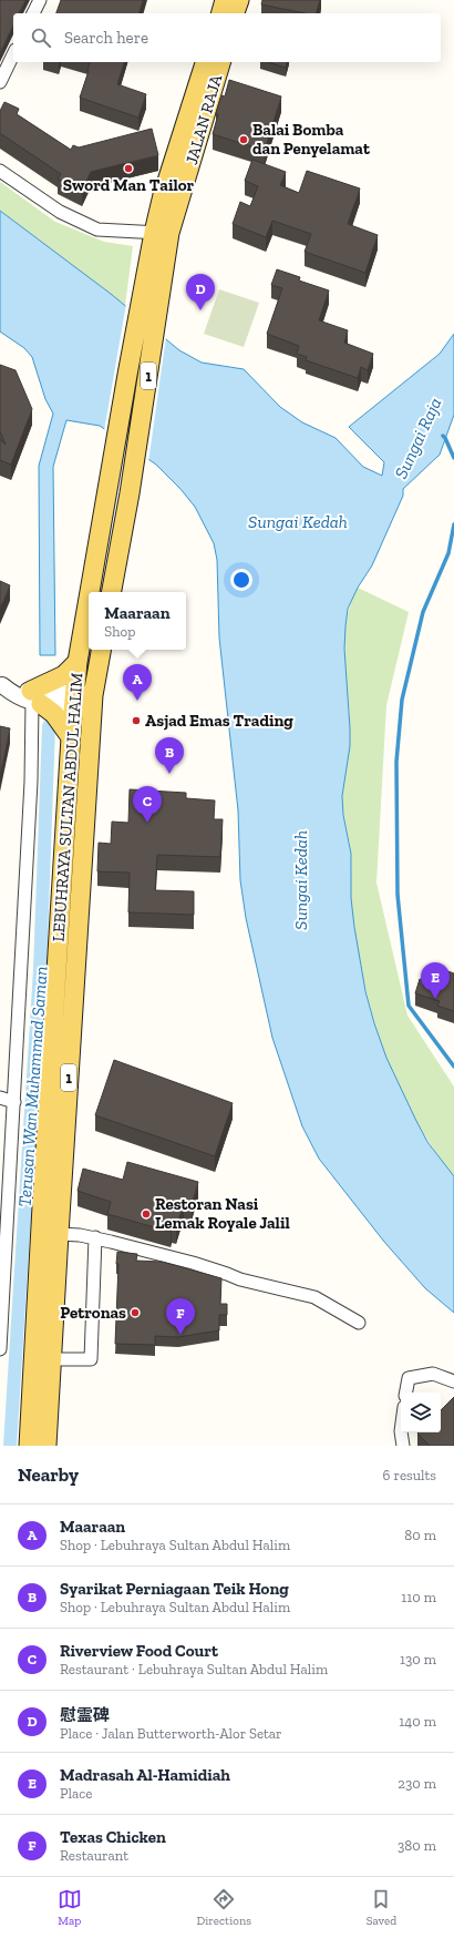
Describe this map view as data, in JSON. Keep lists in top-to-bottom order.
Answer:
{
  "streets": {
    "main road": ["JALAN RAJA", "1", "LEBUHRAYA SULTAN ABDUL HALIM"]
  },
  "crossings": [
    ["JALAN RAJA", "1"],
    ["JALAN RAJA", "LEBUHRAYA SULTAN ABDUL HALIM"],
    ["1", "LEBUHRAYA SULTAN ABDUL HALIM"]
  ],
  "water": ["Sungai Raja", "Sungai Kedah", "Terusan Wan Muhammad Saman"],
  "places": [
    "Balai Bomba dan Penyelamat",
    "Sword Man Tailor",
    "Asjad Emas Trading",
    "Restoran Nasi Lemak Royale Jalil",
    "Petronas"
  ],
  "page": {
    "search": "Search here",
    "pins": [
      "D",
      "A",
      "B",
      "C",
      "E",
      "F"
    ],
    "popup": ["Maaraan", "Shop"],
    "heading": ["Nearby", "6 results"],
    "list": [
      {
        "mark": "A",
        "name": "Maaraan",
        "note": "Shop · Lebuhraya Sultan Abdul Halim",
        "value": "80 m"
      },
      {
        "mark": "B",
        "name": "Syarikat Perniagaan Teik Hong",
        "note": "Shop · Lebuhraya Sultan Abdul Halim",
        "value": "110 m"
      },
      {
        "mark": "C",
        "name": "Riverview Food Court",
        "note": "Restaurant · Lebuhraya Sultan Abdul Halim",
        "value": "130 m"
      },
      {
        "mark": "D",
        "name": "慰霊碑",
        "note": "Place · Jalan Butterworth-Alor Setar",
        "value": "140 m"
      },
      {
        "mark": "E",
        "name": "Madrasah Al-Hamidiah",
        "note": "Place",
        "value": "230 m"
      },
      {
        "mark": "F",
        "name": "Texas Chicken",
        "note": "Restaurant",
        "value": "380 m"
      }
    ],
    "nav": ["Map", "Directions", "Saved"]
  }
}
